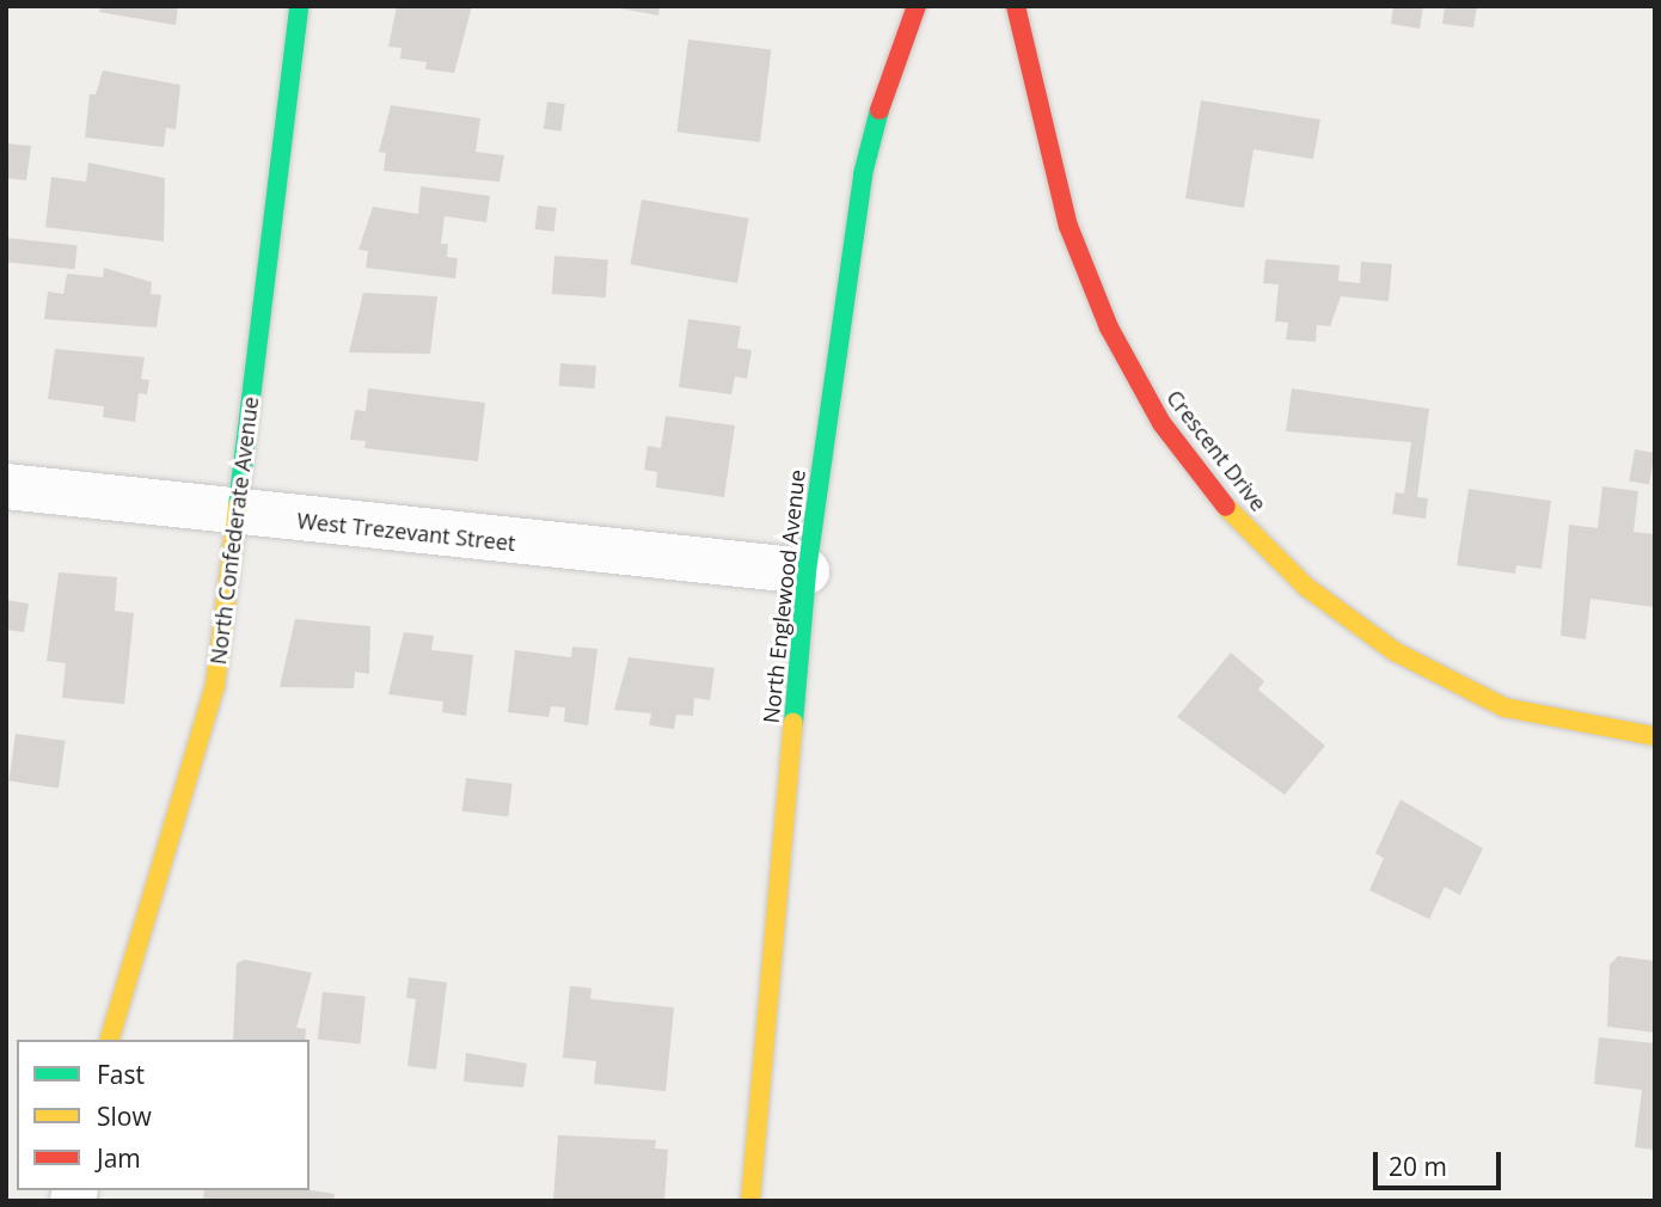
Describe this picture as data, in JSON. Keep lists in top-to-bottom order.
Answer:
{
  "streets": {
    "street": [
      "Crescent Drive",
      "North Confederate Avenue",
      "West Trezevant Street",
      "North Englewood Avenue"
    ]
  },
  "crossings": [
    ["North Confederate Avenue", "West Trezevant Street"],
    ["West Trezevant Street", "North Englewood Avenue"]
  ],
  "legend": ["Fast", "Slow", "Jam"],
  "scale_bar": "20 m"
}
